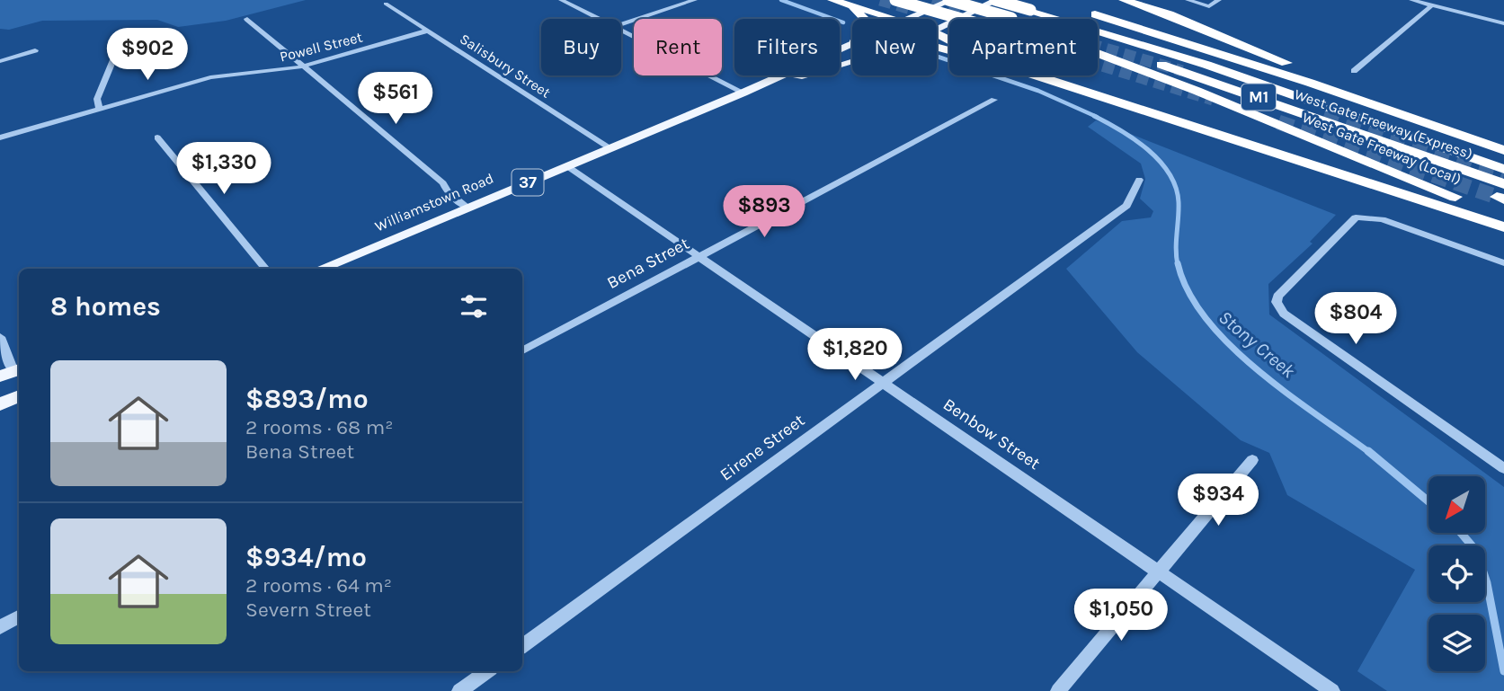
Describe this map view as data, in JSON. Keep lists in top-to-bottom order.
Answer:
{
  "streets": {
    "highway": ["M1", "West Gate Freeway (Express)", "West Gate Freeway (Local)"],
    "main road": ["37", "Williamstown Road"],
    "street": [
      "Powell Street",
      "Salisbury Street",
      "Bena Street",
      "Benbow Street",
      "Eirene Street"
    ]
  },
  "crossings": [
    ["Powell Street", "Salisbury Street"],
    ["Salisbury Street", "Williamstown Road"],
    ["M1", "Williamstown Road"],
    ["West Gate Freeway (Local)", "37"],
    ["Williamstown Road", "Benbow Street"],
    ["Bena Street", "Benbow Street"],
    ["Benbow Street", "Eirene Street"]
  ],
  "water": ["Stony Creek"],
  "north": "bottom left",
  "page": {
    "chip": [
      "Buy",
      "Rent",
      "Filters",
      "New",
      "Apartment"
    ],
    "price": [
      "$902",
      "$561",
      "$1,330",
      "$893",
      "$804",
      "$1,820",
      "$934",
      "$1,050"
    ],
    "heading": "8 homes",
    "list": [
      {
        "name": "$893/mo",
        "note": "2 rooms · 68 m² · Bena Street"
      },
      {
        "name": "$934/mo",
        "note": "2 rooms · 64 m² · Severn Street"
      }
    ]
  }
}
